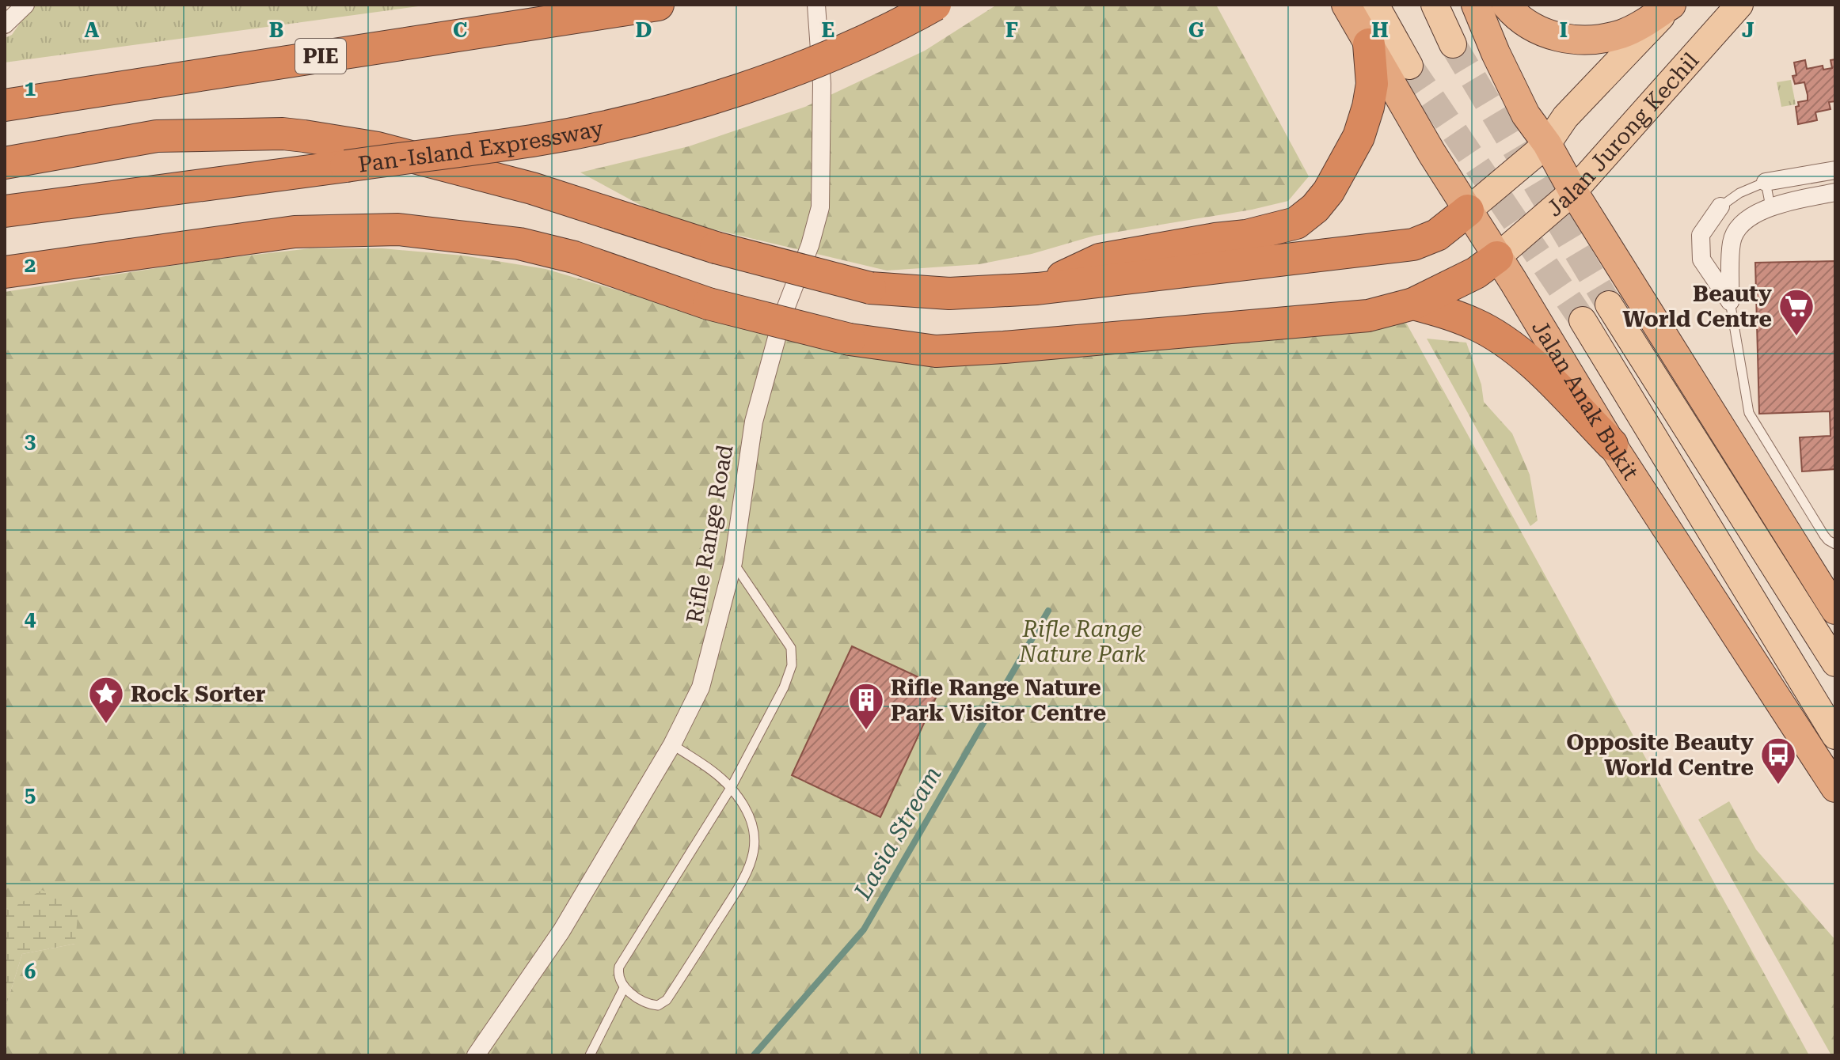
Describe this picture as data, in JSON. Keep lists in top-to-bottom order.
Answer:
{
  "streets": {
    "highway": ["PIE", "Pan-Island Expressway", "Jalan Anak Bukit"],
    "main road": ["Jalan Jurong Kechil"],
    "street": ["Rifle Range Road"]
  },
  "crossings": [
    ["Jalan Jurong Kechil", "Jalan Anak Bukit"]
  ],
  "water": ["Lasia Stream"],
  "parks": ["Rifle Range Nature Park"],
  "places": {
    "supermarket": ["Beauty World Centre"],
    "place": ["Rock Sorter"],
    "building": ["Rifle Range Nature Park Visitor Centre"],
    "bus stop": ["Opposite Beauty World Centre"]
  },
  "grid": {
    "columns": [
      "A",
      "B",
      "C",
      "D",
      "E",
      "F",
      "G",
      "H",
      "I",
      "J"
    ],
    "rows": [
      "1",
      "2",
      "3",
      "4",
      "5",
      "6"
    ]
  }
}
